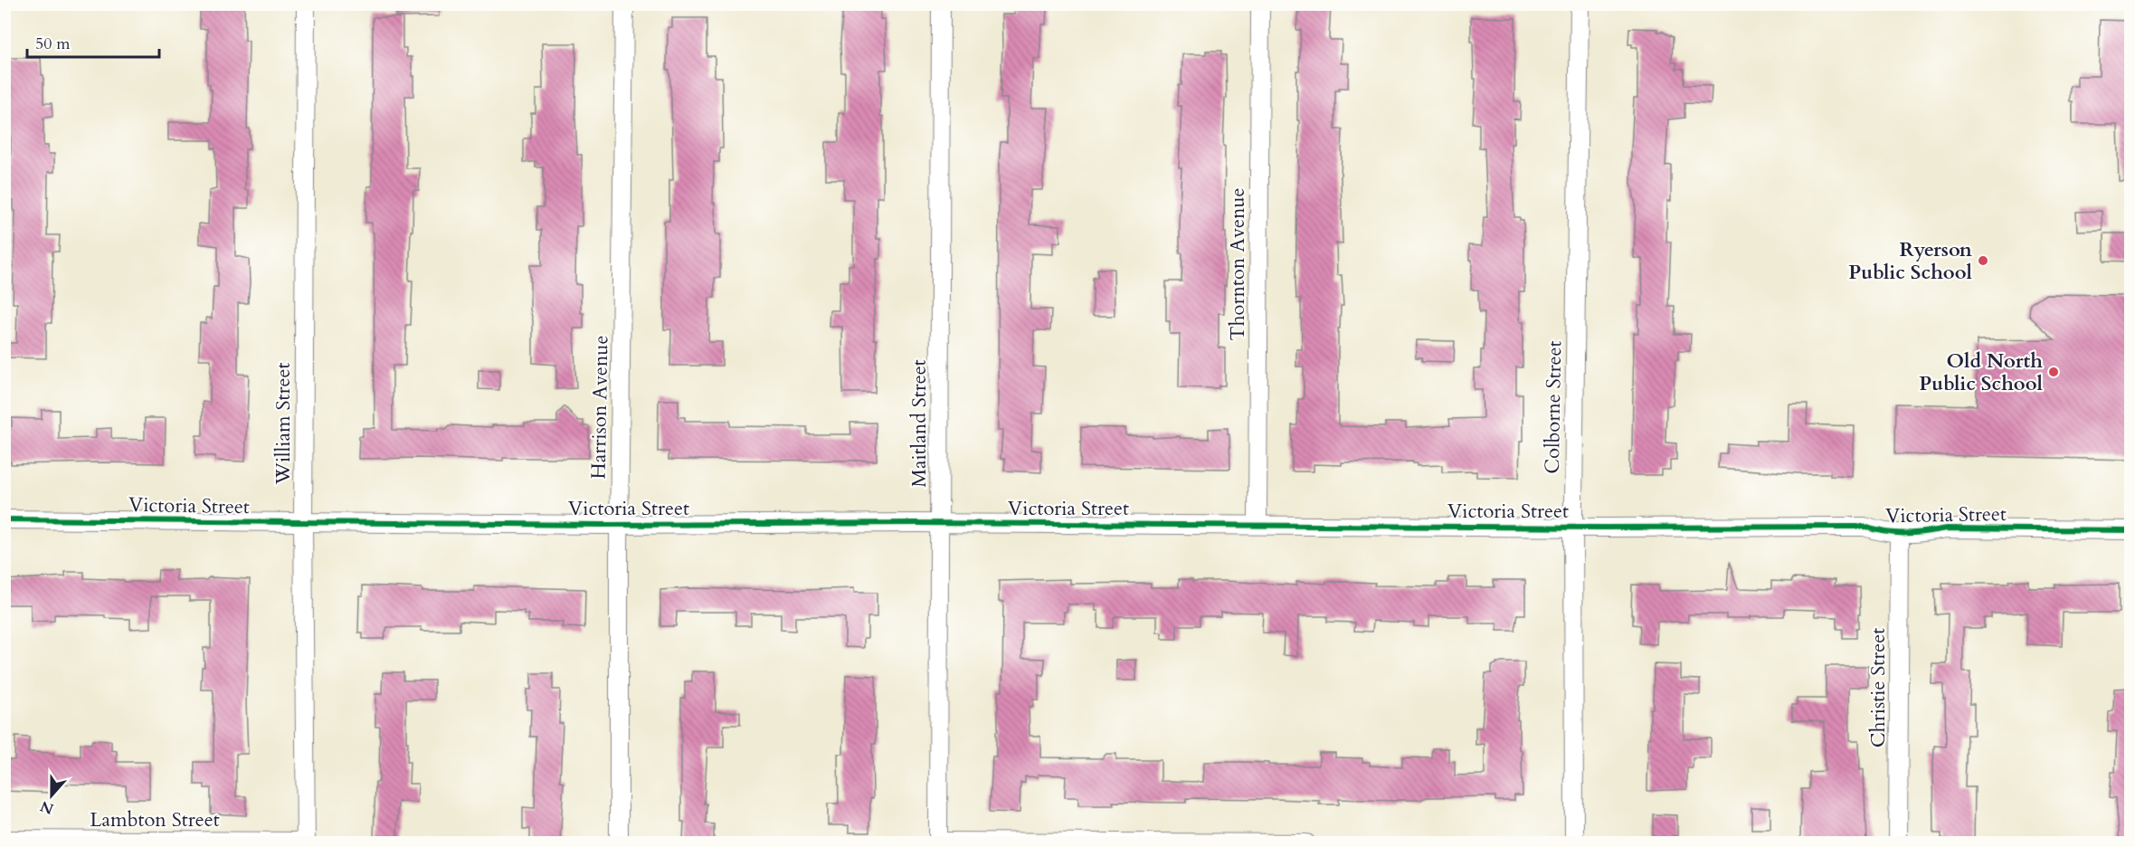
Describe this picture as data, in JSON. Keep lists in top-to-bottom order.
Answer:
{
  "streets": {
    "street": [
      "Thornton Avenue",
      "Harrison Avenue",
      "Colborne Street",
      "William Street",
      "Maitland Street",
      "Victoria Street",
      "Christie Street",
      "Lambton Street"
    ]
  },
  "crossings": [
    ["Thornton Avenue", "Victoria Street"],
    ["Harrison Avenue", "Victoria Street"],
    ["Colborne Street", "Victoria Street"],
    ["William Street", "Victoria Street"],
    ["William Street", "Lambton Street"],
    ["Maitland Street", "Victoria Street"],
    ["Victoria Street", "Christie Street"]
  ],
  "places": ["Ryerson Public School", "Old North Public School"],
  "scale_bar": "50 m",
  "north": "bottom"
}
